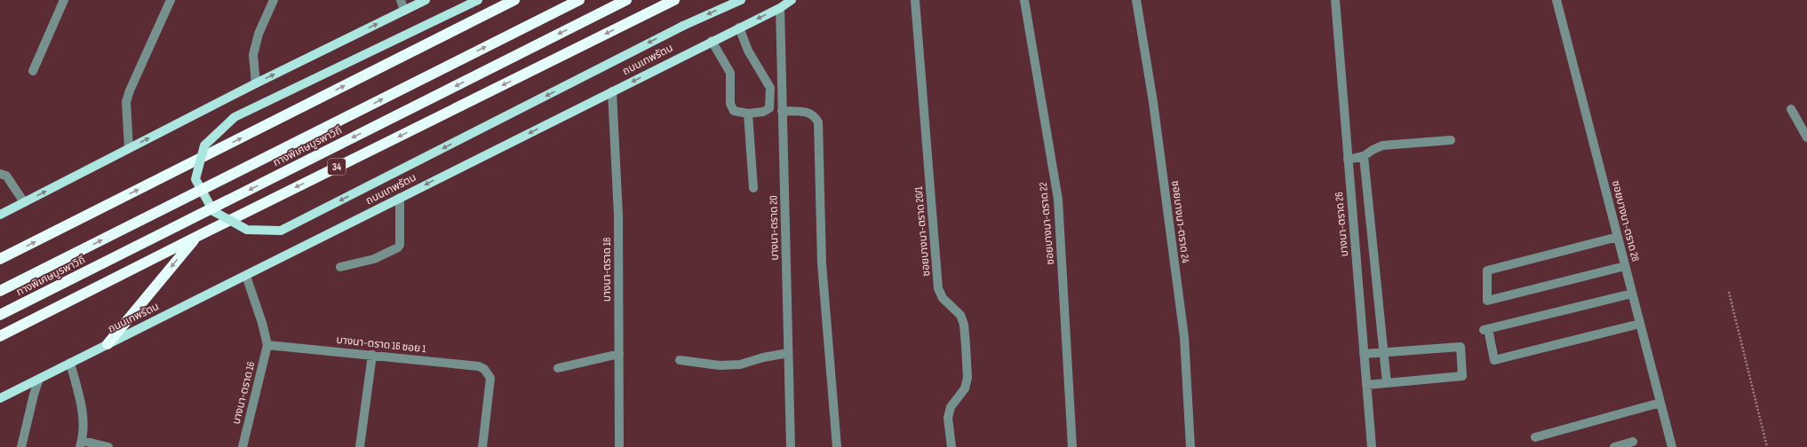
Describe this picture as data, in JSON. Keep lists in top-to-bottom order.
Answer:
{
  "streets": {
    "highway": ["ทางพิเศษบูรพาวิถี", "34"],
    "main road": ["ถนนเทพรัตน"],
    "street": [
      "ซอยบางนา-ตราด 28",
      "ซอยบางนา-ตราด 24",
      "ซอยบางนา-ตราด 22",
      "บางนา-ตราด 26",
      "บางนา-ตราด 20",
      "ซอยบางนา-ตราด 20/1",
      "บางนา-ตราด 18",
      "บางนา-ตราด 16 ซอย 1",
      "บางนา-ตราด 16"
    ]
  },
  "crossings": [
    ["ถนนเทพรัตน", "บางนา-ตราด 20"],
    ["ถนนเทพรัตน", "บางนา-ตราด 18"],
    ["บางนา-ตราด 16 ซอย 1", "บางนา-ตราด 16"]
  ],
  "one_way": ["ถนนเทพรัตน"]
}
